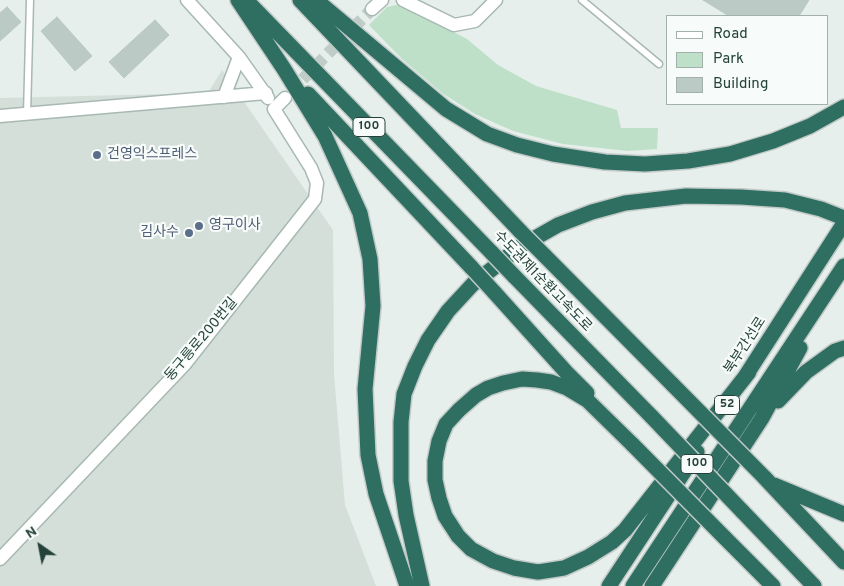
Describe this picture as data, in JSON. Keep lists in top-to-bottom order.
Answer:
{
  "streets": {
    "highway": [
      "100",
      "수도권제1순환고속도로",
      "북부간선로",
      "52"
    ],
    "street": ["동구릉로200번길"]
  },
  "places": ["건영익스프레스", "영구이사", "김사수"],
  "legend": ["Road", "Park", "Building"],
  "north": "top left"
}
